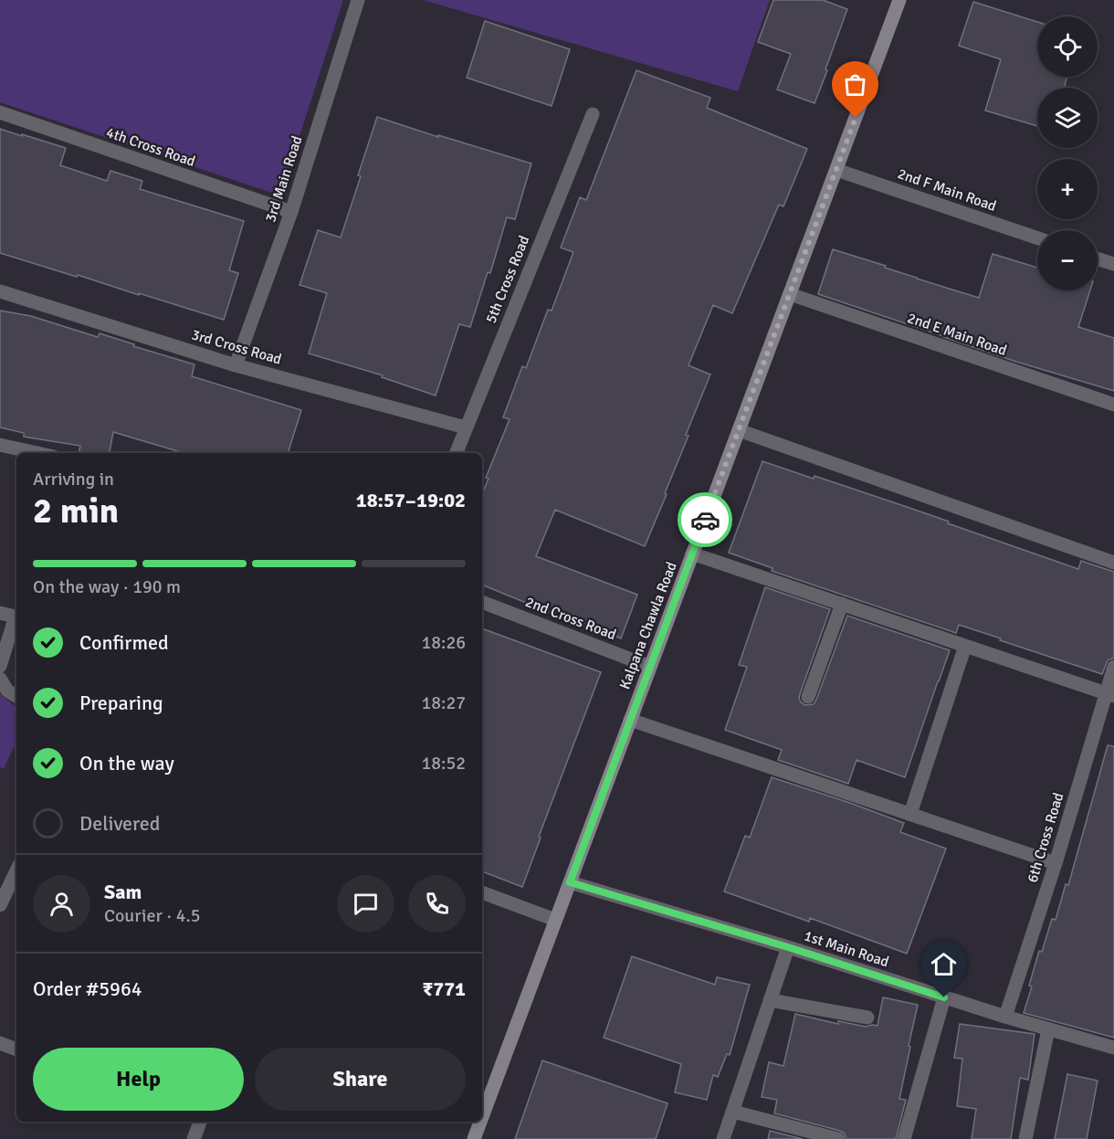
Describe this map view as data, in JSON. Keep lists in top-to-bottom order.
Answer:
{
  "streets": {
    "street": [
      "4th Cross Road",
      "3rd Main Road",
      "2nd F Main Road",
      "5th Cross Road",
      "2nd E Main Road",
      "3rd Cross Road",
      "2nd Cross Road",
      "Kalpana Chawla Road",
      "6th Cross Road",
      "1st Main Road"
    ]
  },
  "crossings": [
    ["4th Cross Road", "3rd Main Road"],
    ["3rd Main Road", "3rd Cross Road"],
    ["2nd F Main Road", "Kalpana Chawla Road"],
    ["5th Cross Road", "3rd Cross Road"],
    ["2nd E Main Road", "Kalpana Chawla Road"],
    ["2nd Cross Road", "Kalpana Chawla Road"],
    ["Kalpana Chawla Road", "1st Main Road"],
    ["6th Cross Road", "1st Main Road"]
  ],
  "page": {
    "map_buttons": ["+", "−"],
    "heading": ["2 min", "Arriving in", "18:57–19:02"],
    "panel": [
      "Sam",
      "Courier · 4.5",
      "Order #5964",
      "₹771"
    ],
    "bar": "On the way · 190 m",
    "list": [
      ["Confirmed", "18:26"],
      ["Preparing", "18:27"],
      ["On the way", "18:52"],
      "Delivered"
    ],
    "buttons": ["Help", "Share"]
  }
}
